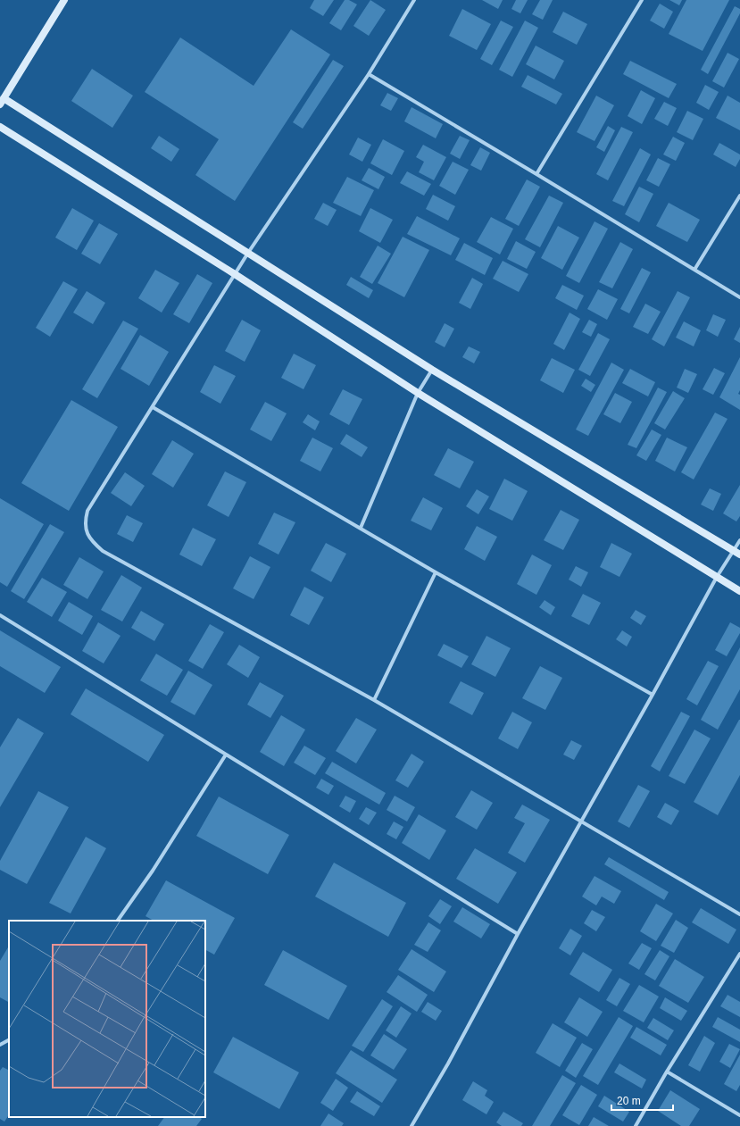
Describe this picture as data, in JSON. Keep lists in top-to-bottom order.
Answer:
{
  "scale_bar": "20 m"
}
